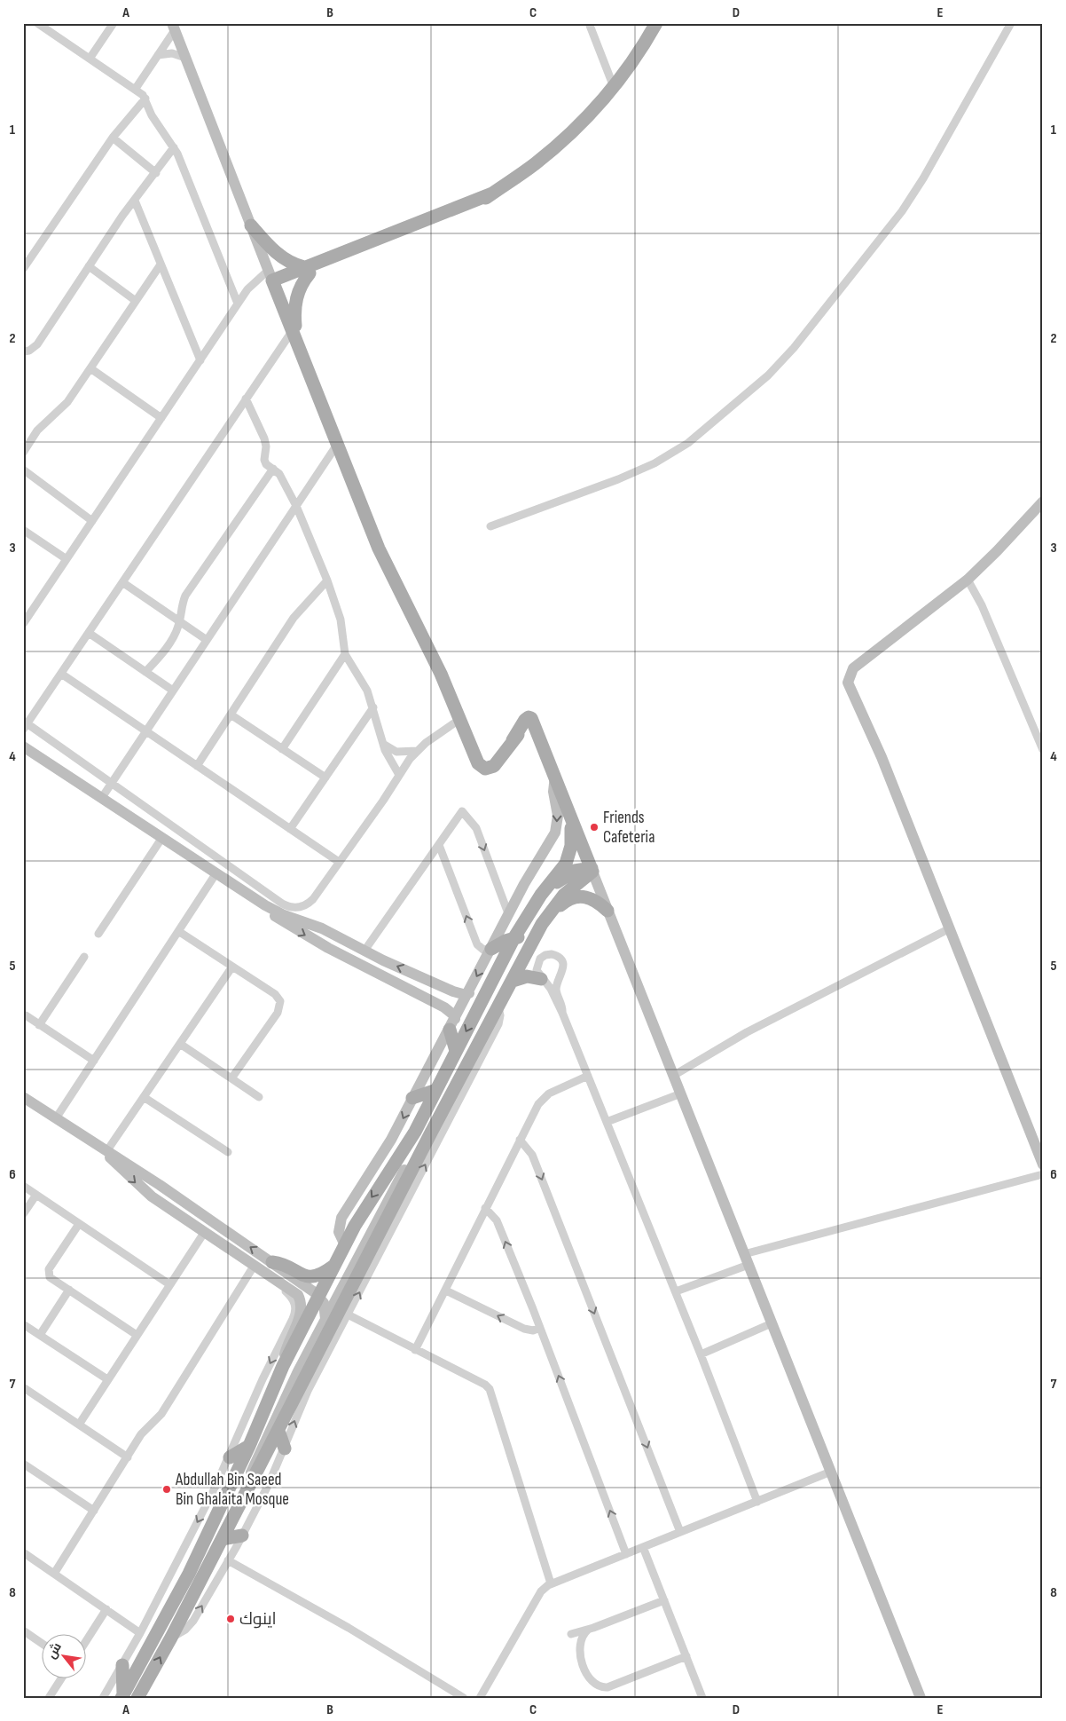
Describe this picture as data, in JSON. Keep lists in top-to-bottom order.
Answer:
{
  "places": ["Friends Cafeteria", "Abdullah Bin Saeed Bin Ghalaita Mosque", "اينوك"],
  "north": "top left",
  "grid": {
    "columns": [
      "A",
      "B",
      "C",
      "D",
      "E"
    ],
    "rows": [
      "1",
      "2",
      "3",
      "4",
      "5",
      "6",
      "7",
      "8"
    ]
  }
}
